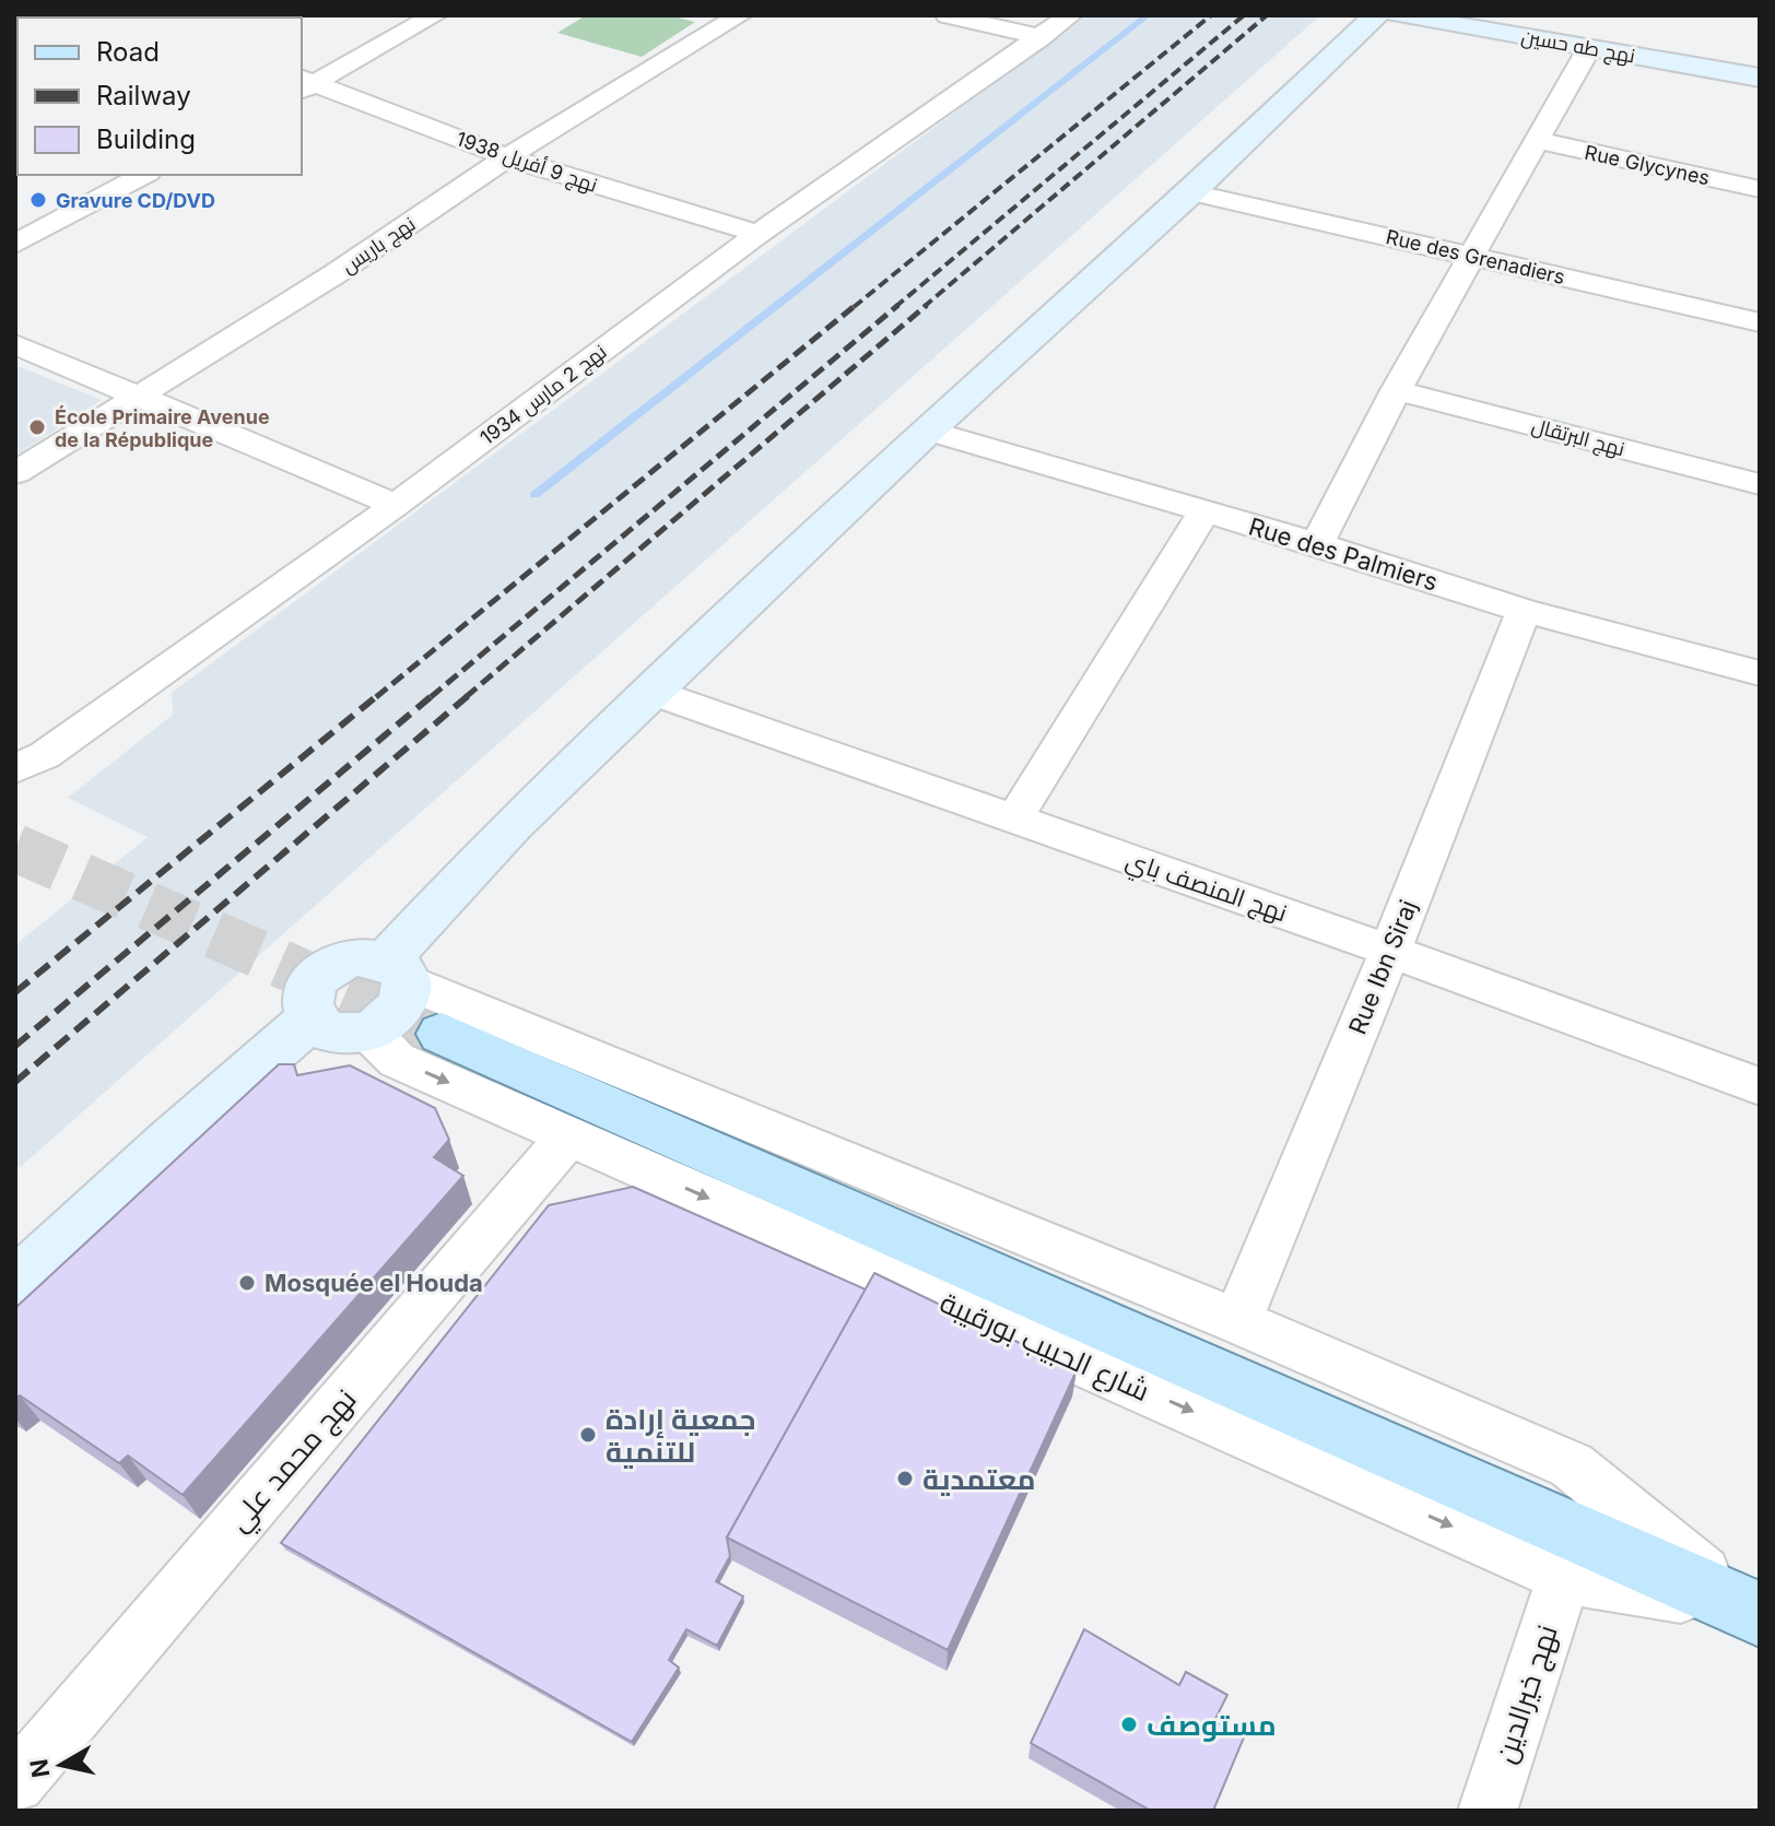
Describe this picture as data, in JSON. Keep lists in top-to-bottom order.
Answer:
{
  "streets": {
    "main road": ["شارع الحبيب بورقيبة"],
    "street": [
      "نهج طه حسين",
      "نهج 9 أفريل 1938",
      "Rue Glycynes",
      "نهج باريس",
      "Rue des Grenadiers",
      "نهج 2 مارس 1934",
      "نهج البرتقال",
      "Rue des Palmiers",
      "نهج المنصف باي",
      "Rue Ibn Siraj",
      "نهج محمد علي",
      "نهج خيرالدين"
    ]
  },
  "crossings": [
    ["نهج 9 أفريل 1938", "نهج باريس"],
    ["نهج 9 أفريل 1938", "نهج 2 مارس 1934"],
    ["Rue des Palmiers", "Rue Ibn Siraj"],
    ["نهج المنصف باي", "Rue Ibn Siraj"],
    ["شارع الحبيب بورقيبة", "نهج محمد علي"],
    ["شارع الحبيب بورقيبة", "نهج خيرالدين"]
  ],
  "places": [
    "Gravure CD/DVD",
    "École Primaire Avenue de la République",
    "Mosquée el Houda",
    "جمعية إرادة للتنمية",
    "معتمدية",
    "مستوصف"
  ],
  "legend": ["Road", "Railway", "Building"],
  "north": "left"
}
